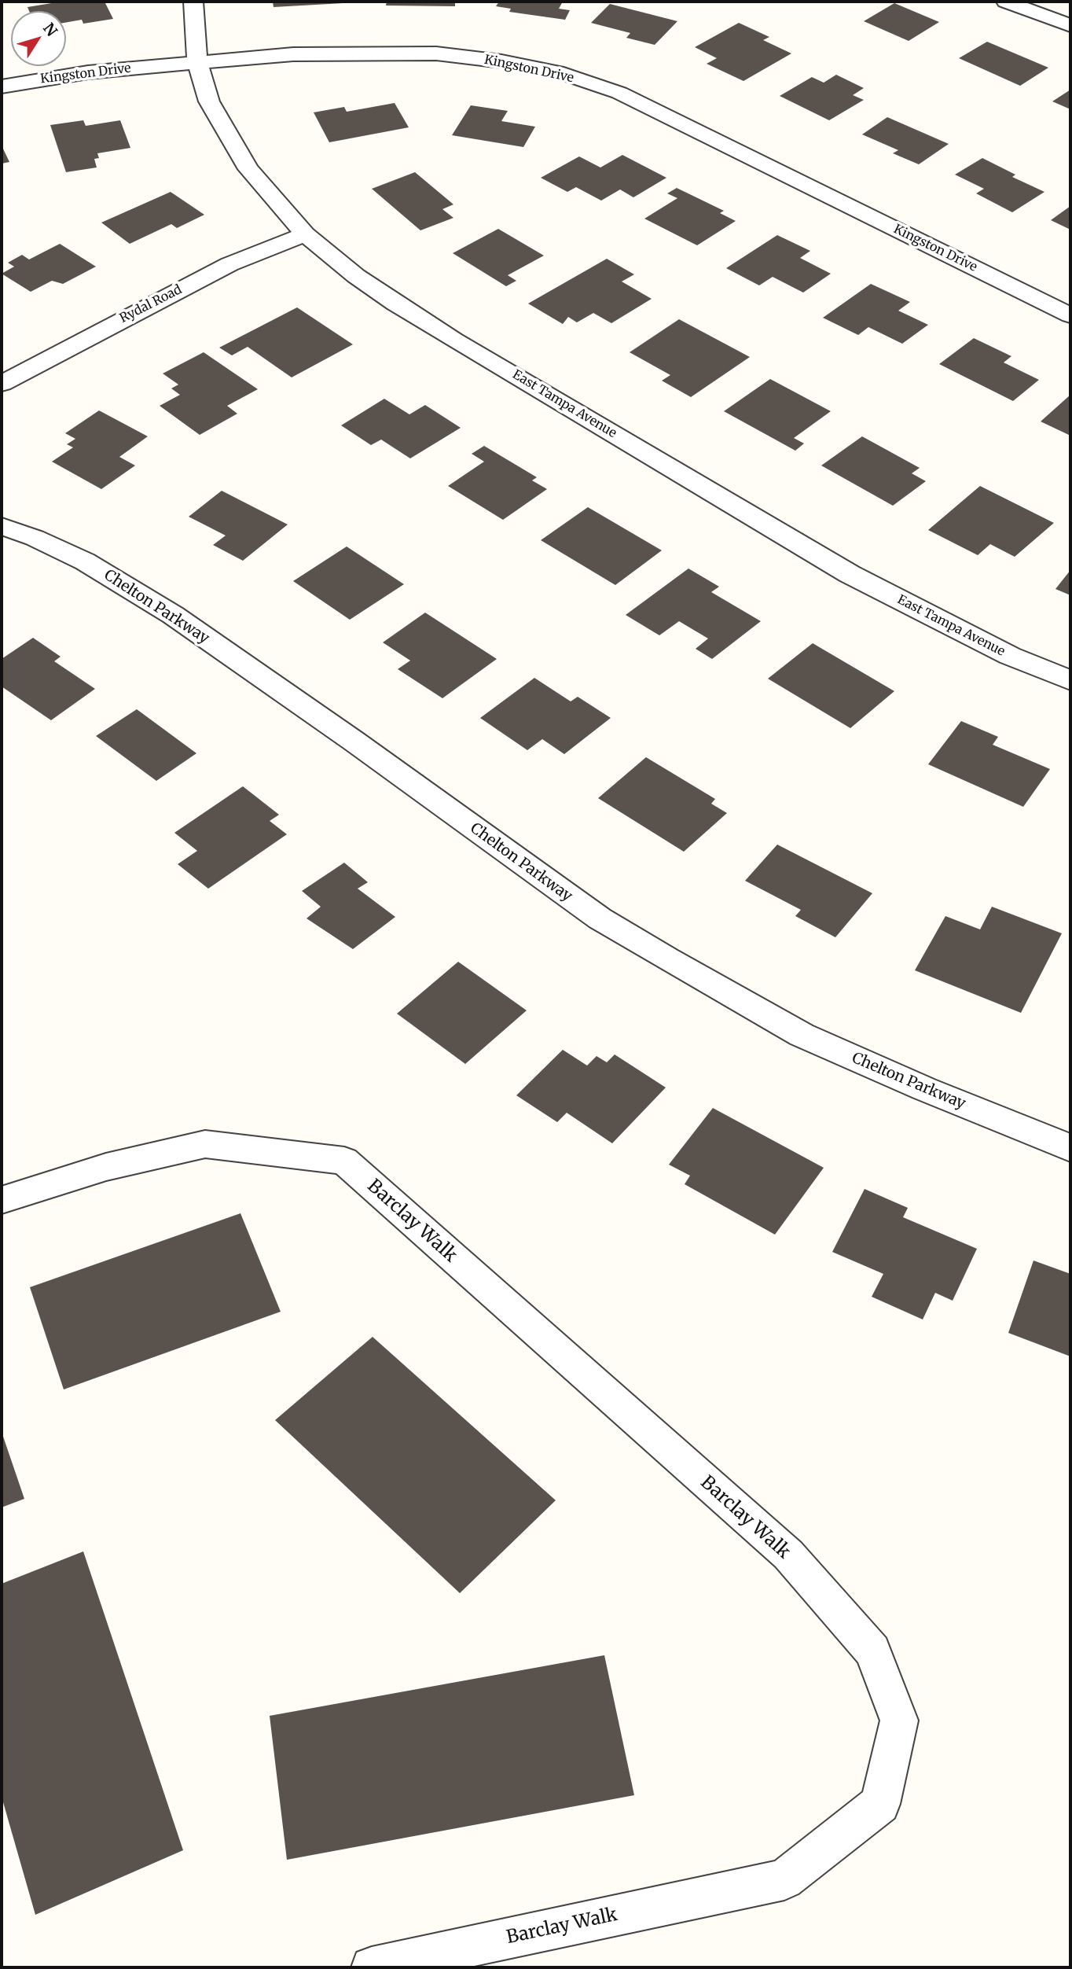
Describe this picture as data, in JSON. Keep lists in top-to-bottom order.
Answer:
{
  "streets": {
    "street": [
      "Kingston Drive",
      "Rydal Road",
      "East Tampa Avenue",
      "Chelton Parkway",
      "Barclay Walk"
    ]
  },
  "crossings": [
    ["Kingston Drive", "East Tampa Avenue"],
    ["Rydal Road", "East Tampa Avenue"]
  ],
  "north": "top right"
}
